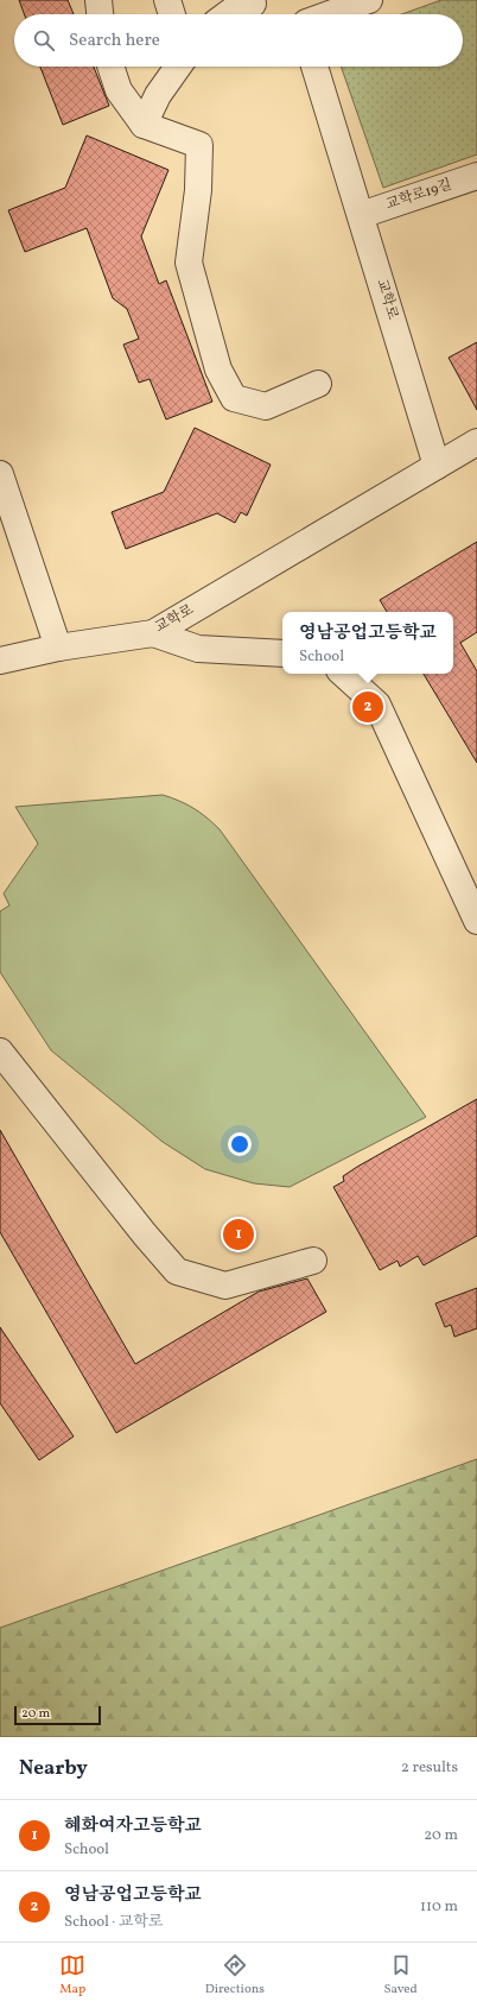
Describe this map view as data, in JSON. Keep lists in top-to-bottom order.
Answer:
{
  "streets": {
    "street": ["교학로19길", "교학로"]
  },
  "crossings": [
    ["교학로19길", "교학로"]
  ],
  "scale_bar": "20 m",
  "page": {
    "search": "Search here",
    "popup": ["영남공업고등학교", "School"],
    "pins": ["2", "1"],
    "scale": "20 m",
    "heading": ["Nearby", "2 results"],
    "list": [
      {
        "mark": "1",
        "name": "혜화여자고등학교",
        "note": "School",
        "value": "20 m"
      },
      {
        "mark": "2",
        "name": "영남공업고등학교",
        "note": "School · 교학로",
        "value": "110 m"
      }
    ],
    "nav": ["Map", "Directions", "Saved"]
  }
}
